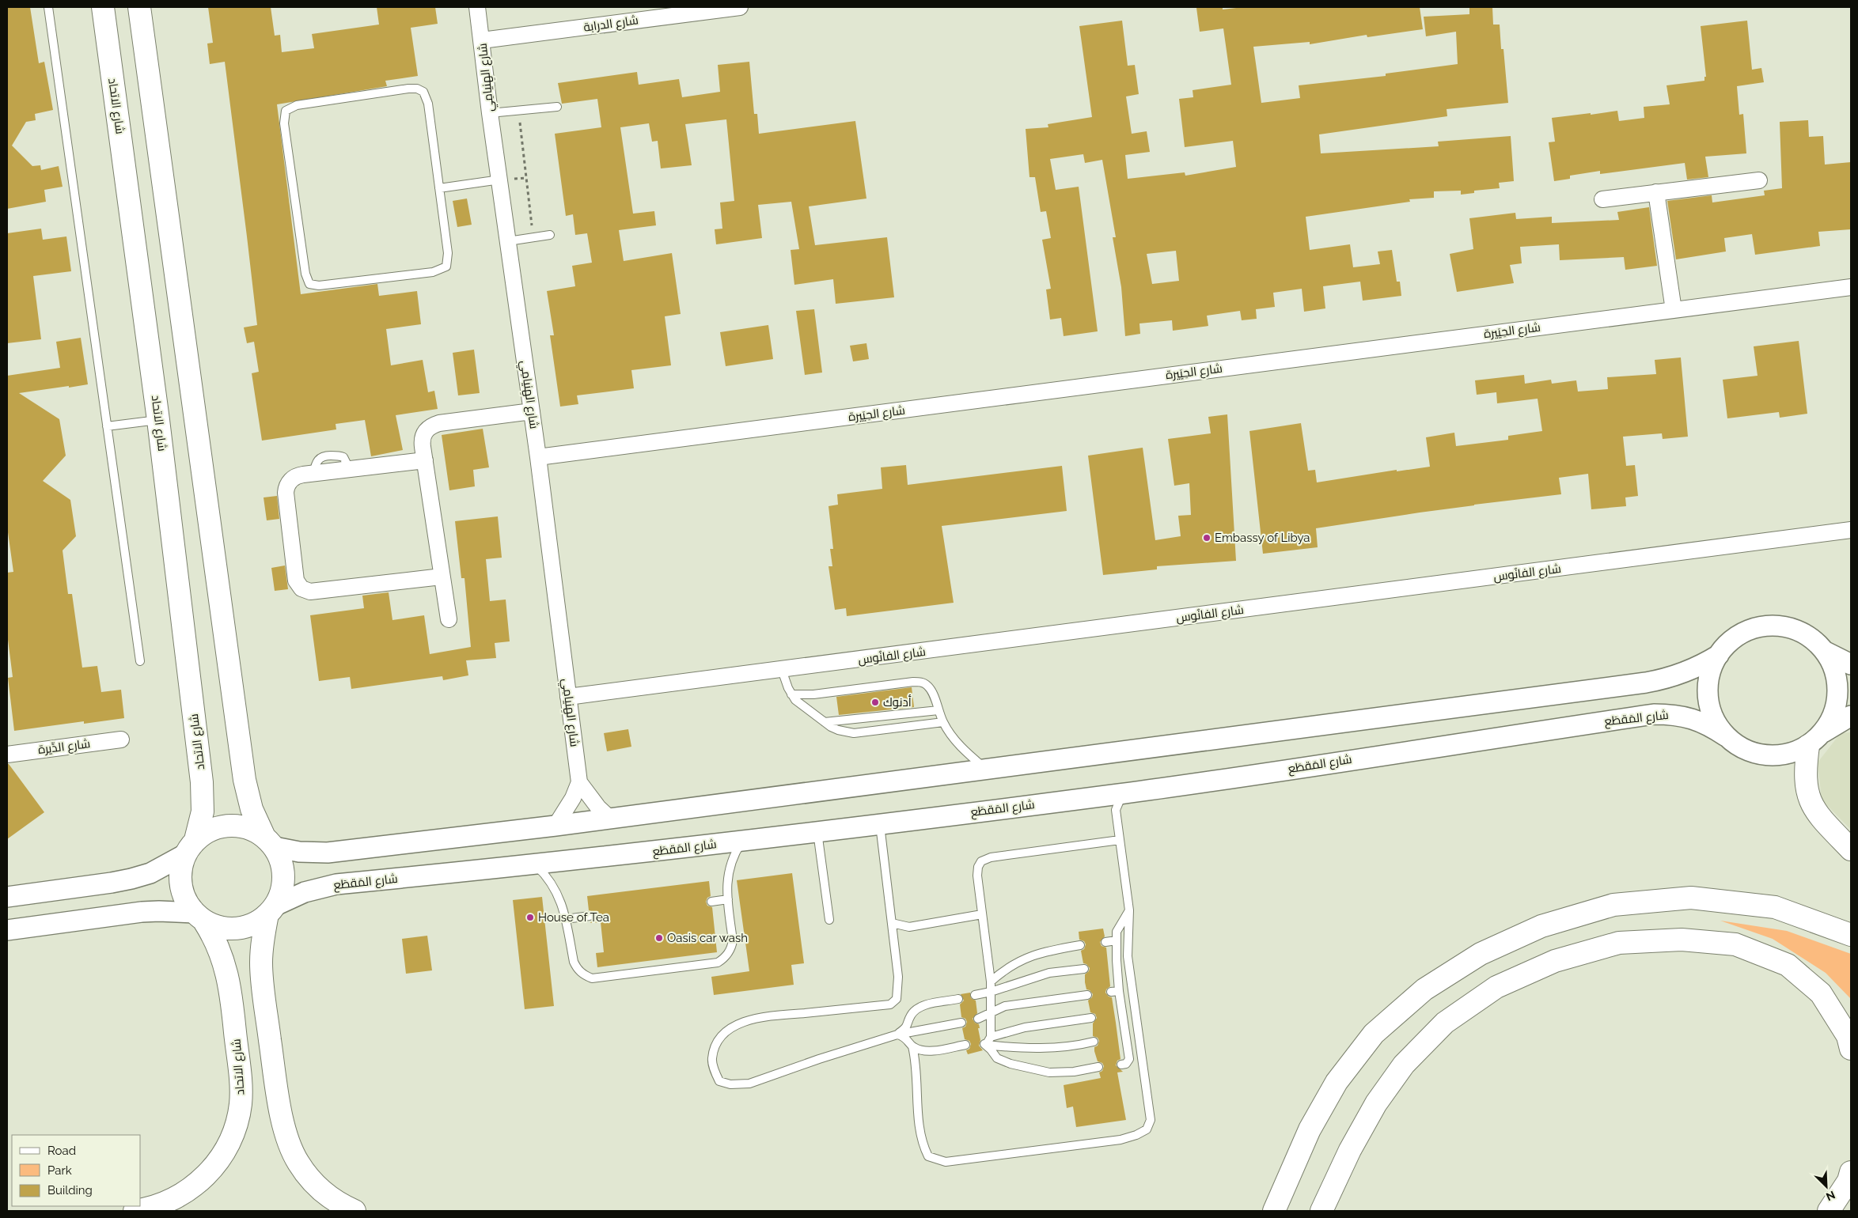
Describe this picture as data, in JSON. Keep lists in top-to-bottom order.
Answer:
{
  "streets": {
    "main road": ["شارع الاتحاد"],
    "street": [
      "شارع الدرابة",
      "شارع الهِنيامِي",
      "شارع الحِيَيرة",
      "شارع الفانُوس",
      "شارع المَقطَع",
      "شارع الدِّيرة"
    ]
  },
  "crossings": [
    ["شارع الدرابة", "شارع الهِنيامِي"],
    ["شارع الهِنيامِي", "شارع الحِيَيرة"],
    ["شارع الهِنيامِي", "شارع الفانُوس"],
    ["شارع الاتحاد", "شارع المَقطَع"]
  ],
  "places": [
    "Embassy of Libya",
    "أدنوك",
    "House of Tea",
    "Oasis car wash"
  ],
  "legend": ["Road", "Park", "Building"],
  "north": "bottom right"
}
